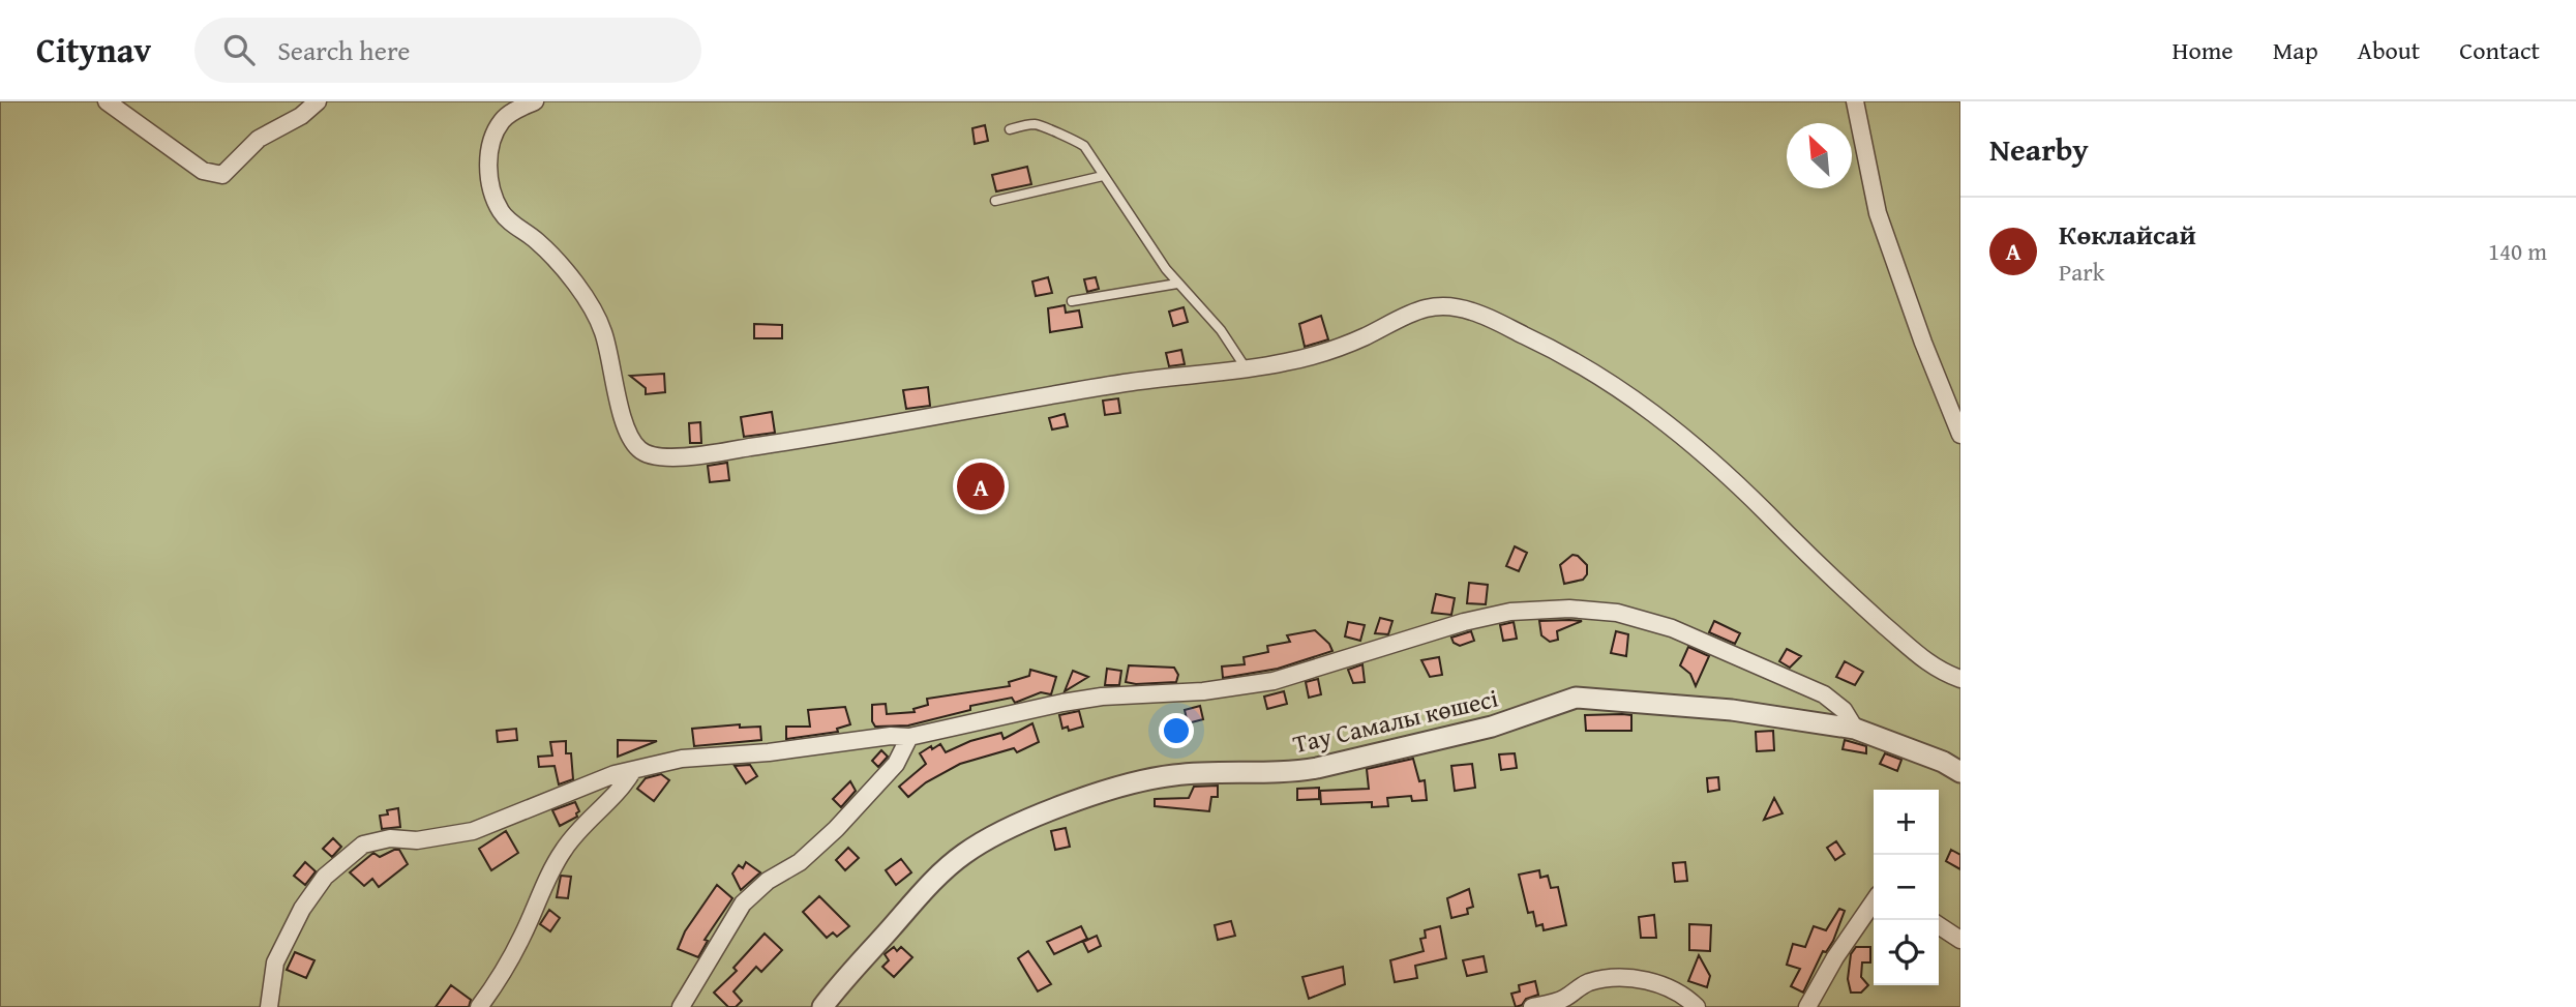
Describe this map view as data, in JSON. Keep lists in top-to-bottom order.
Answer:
{
  "streets": {
    "street": ["Тау Самалы көшесі"]
  },
  "north": "top left",
  "page": {
    "header": "Citynav",
    "search": "Search here",
    "nav": [
      "Home",
      "Map",
      "About",
      "Contact"
    ],
    "heading": "Nearby",
    "list": [
      {
        "mark": "A",
        "name": "Көклайсай",
        "note": "Park",
        "value": "140 m"
      }
    ],
    "pins": "A",
    "map_buttons": ["+", "−"]
  }
}
